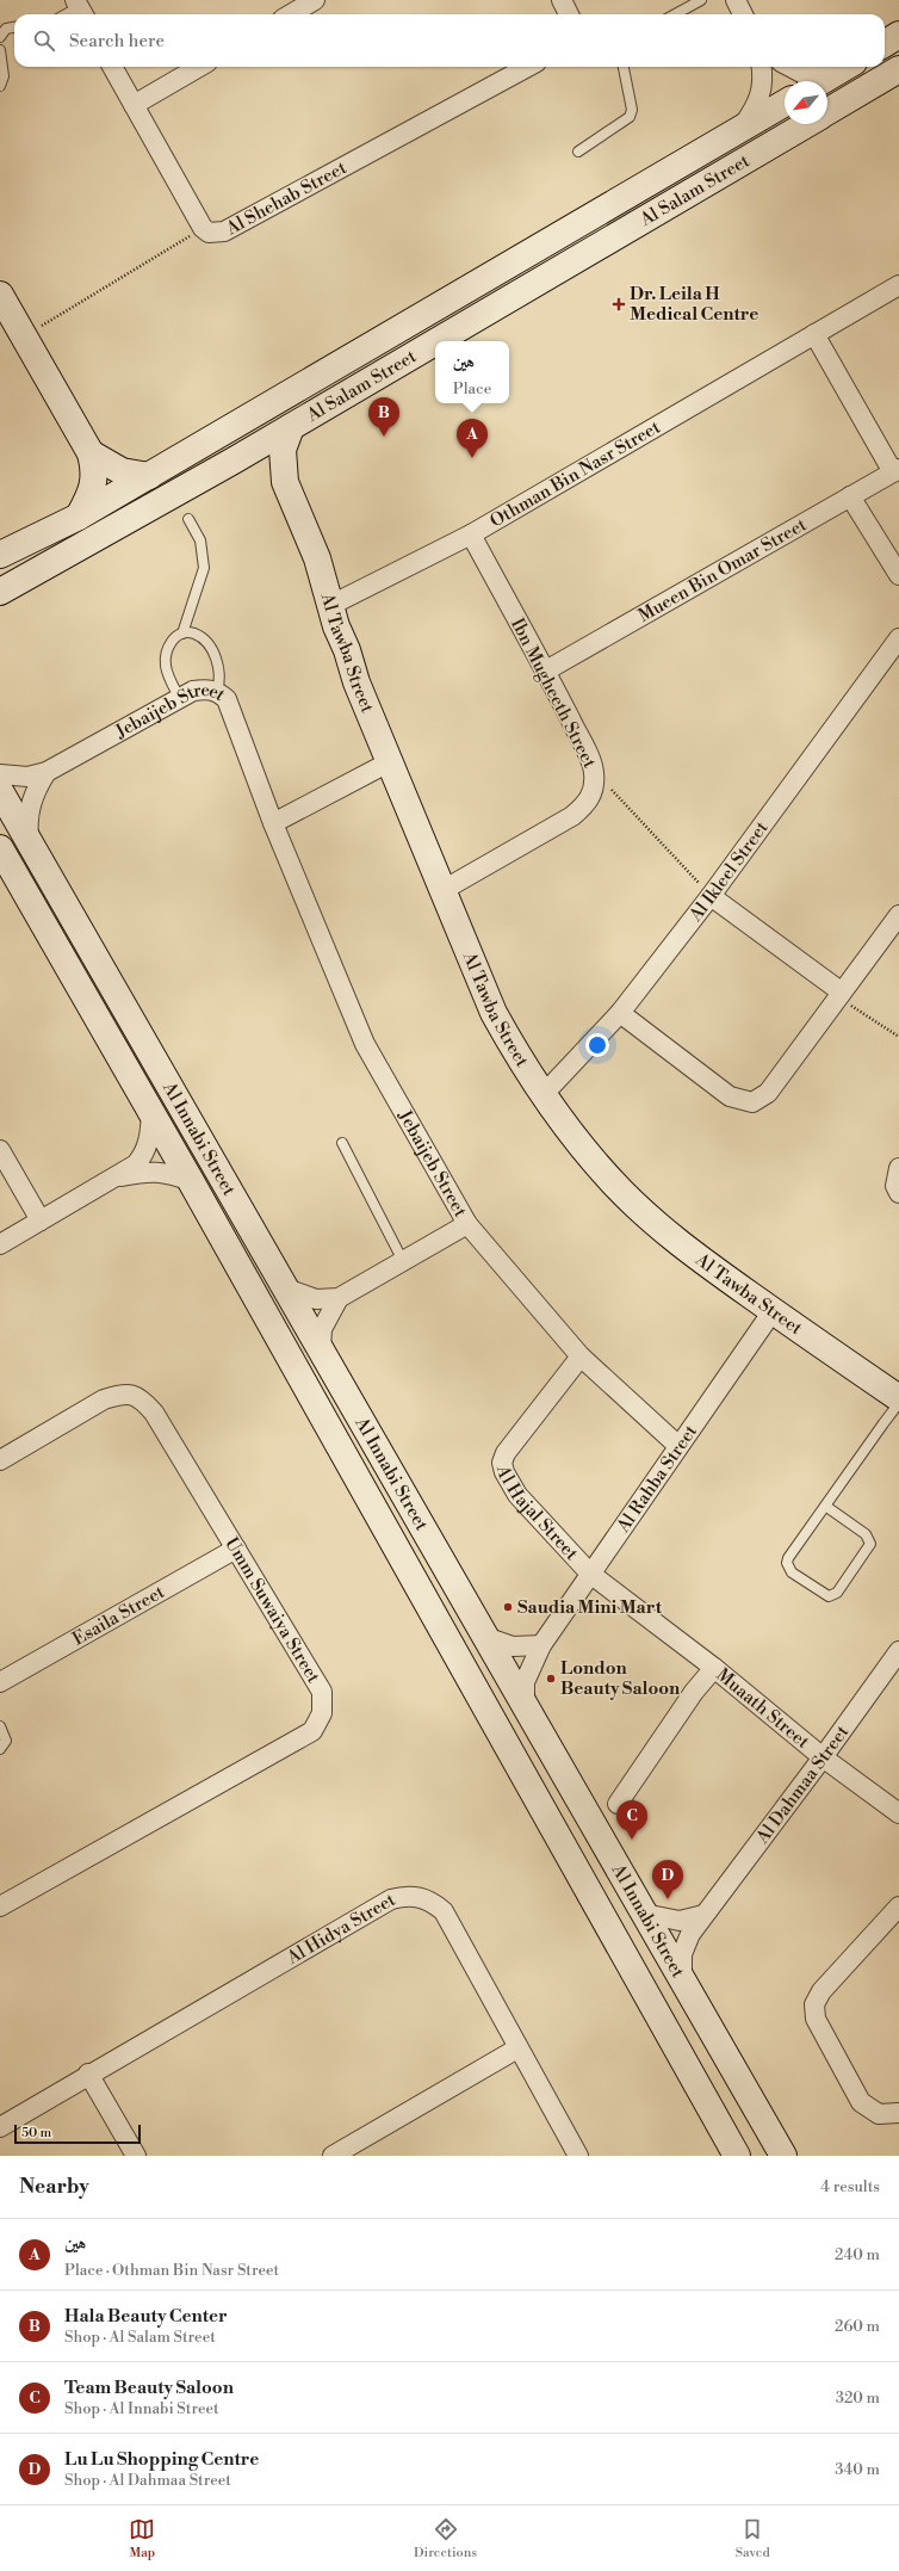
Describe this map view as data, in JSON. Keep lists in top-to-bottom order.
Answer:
{
  "streets": {
    "street": [
      "Al Salam Street",
      "Al Shehab Street",
      "Othman Bin Nasr Street",
      "Mueen Bin Omar Street",
      "Al Tawba Street",
      "Ibn Mugheeth Street",
      "Jebaijeb Street",
      "Al Ikleel Street",
      "Al Innabi Street",
      "Al Rahba Street",
      "Al Hajal Street",
      "Umm Suwaiya Street",
      "Esaila Street",
      "Muaath Street",
      "Al Dahmaa Street",
      "Al Hidya Street"
    ]
  },
  "crossings": [
    ["Al Salam Street", "Al Tawba Street"],
    ["Othman Bin Nasr Street", "Al Tawba Street"],
    ["Othman Bin Nasr Street", "Ibn Mugheeth Street"],
    ["Mueen Bin Omar Street", "Ibn Mugheeth Street"],
    ["Al Tawba Street", "Ibn Mugheeth Street"],
    ["Al Tawba Street", "Al Ikleel Street"],
    ["Al Tawba Street", "Al Rahba Street"],
    ["Jebaijeb Street", "Al Innabi Street"],
    ["Jebaijeb Street", "Al Rahba Street"],
    ["Jebaijeb Street", "Al Hajal Street"],
    ["Al Innabi Street", "Al Rahba Street"],
    ["Al Innabi Street", "Al Dahmaa Street"],
    ["Al Rahba Street", "Al Hajal Street"],
    ["Umm Suwaiya Street", "Esaila Street"],
    ["Muaath Street", "Al Dahmaa Street"]
  ],
  "places": {
    "health": ["Dr. Leila H Medical Centre"],
    "other": ["Saudia Mini Mart", "London Beauty Saloon"]
  },
  "scale_bar": "50 m",
  "north": "bottom left",
  "page": {
    "search": "Search here",
    "popup": ["هين", "Place"],
    "pins": [
      "B",
      "A",
      "C",
      "D"
    ],
    "scale": "50 m",
    "heading": ["Nearby", "4 results"],
    "list": [
      {
        "mark": "A",
        "name": "هين",
        "note": "Place · Othman Bin Nasr Street",
        "value": "240 m"
      },
      {
        "mark": "B",
        "name": "Hala Beauty Center",
        "note": "Shop · Al Salam Street",
        "value": "260 m"
      },
      {
        "mark": "C",
        "name": "Team Beauty Saloon",
        "note": "Shop · Al Innabi Street",
        "value": "320 m"
      },
      {
        "mark": "D",
        "name": "Lu Lu Shopping Centre",
        "note": "Shop · Al Dahmaa Street",
        "value": "340 m"
      }
    ],
    "nav": ["Map", "Directions", "Saved"]
  }
}
